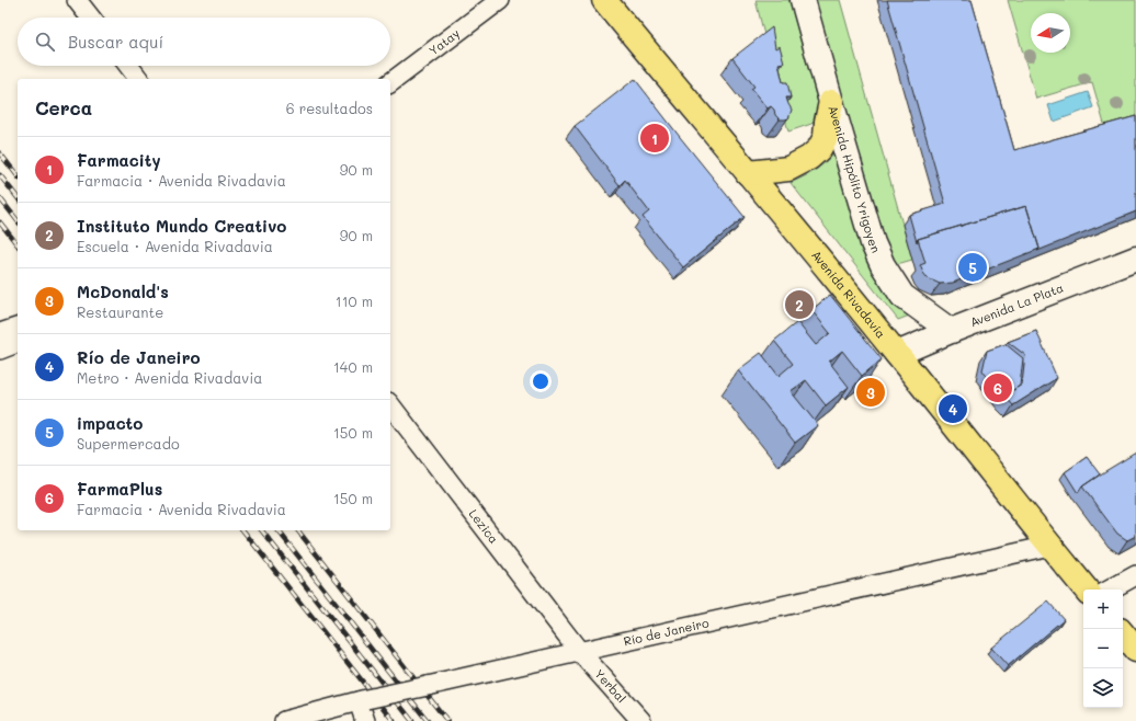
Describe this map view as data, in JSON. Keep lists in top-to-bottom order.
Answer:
{
  "streets": {
    "main road": ["Avenida Hipólito Yrigoyen", "Avenida Rivadavia", "Avenida La Plata"],
    "street": [
      "Yatay",
      "Lezica",
      "Río de Janeiro",
      "Yerbal"
    ]
  },
  "crossings": [
    ["Avenida Hipólito Yrigoyen", "Avenida La Plata"],
    ["Avenida Rivadavia", "Avenida La Plata"],
    ["Avenida Rivadavia", "Río de Janeiro"],
    ["Lezica", "Río de Janeiro"],
    ["Lezica", "Yerbal"],
    ["Río de Janeiro", "Yerbal"]
  ],
  "north": "left",
  "page": {
    "search": "Buscar aquí",
    "heading": ["Cerca", "6 resultados"],
    "pins": [
      "1",
      "5",
      "2",
      "6",
      "3",
      "4"
    ],
    "list": [
      {
        "mark": "1",
        "name": "Farmacity",
        "note": "Farmacia · Avenida Rivadavia",
        "value": "90 m"
      },
      {
        "mark": "2",
        "name": "Instituto Mundo Creativo",
        "note": "Escuela · Avenida Rivadavia",
        "value": "90 m"
      },
      {
        "mark": "3",
        "name": "McDonald's",
        "note": "Restaurante",
        "value": "110 m"
      },
      {
        "mark": "4",
        "name": "Río de Janeiro",
        "note": "Metro · Avenida Rivadavia",
        "value": "140 m"
      },
      {
        "mark": "5",
        "name": "impacto",
        "note": "Supermercado",
        "value": "150 m"
      },
      {
        "mark": "6",
        "name": "FarmaPlus",
        "note": "Farmacia · Avenida Rivadavia",
        "value": "150 m"
      }
    ],
    "map_buttons": ["+", "−"]
  }
}
